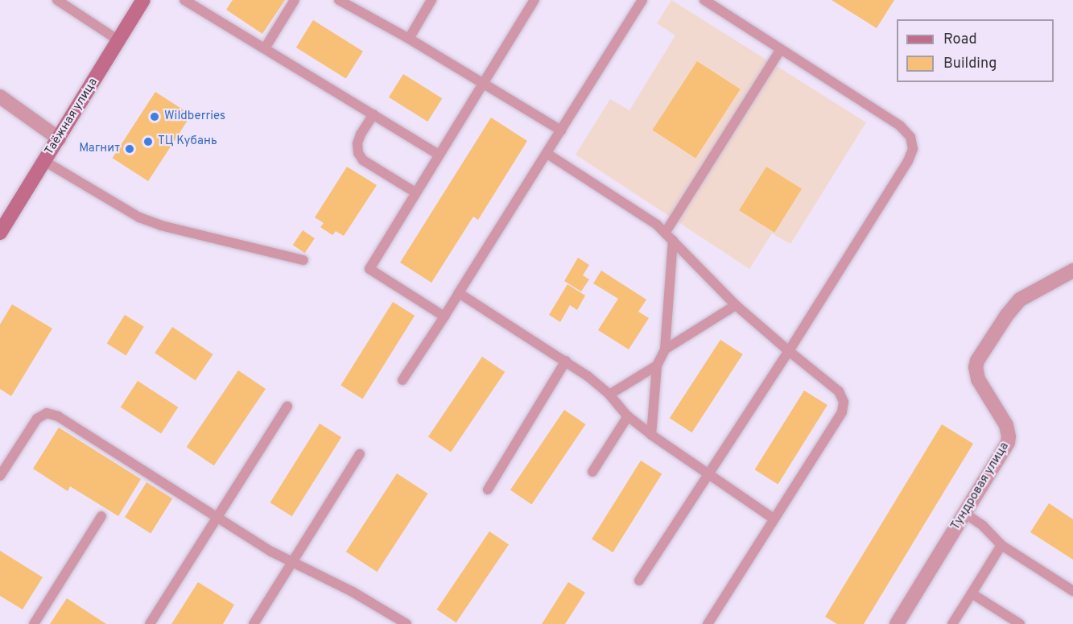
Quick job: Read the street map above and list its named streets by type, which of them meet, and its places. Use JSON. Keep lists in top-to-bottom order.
{
  "streets": {
    "street": ["Таёжная улица", "Тундровая улица"]
  },
  "places": ["Wildberries", "ТЦ Кубань", "Магнит"],
  "legend": ["Road", "Building"]
}
